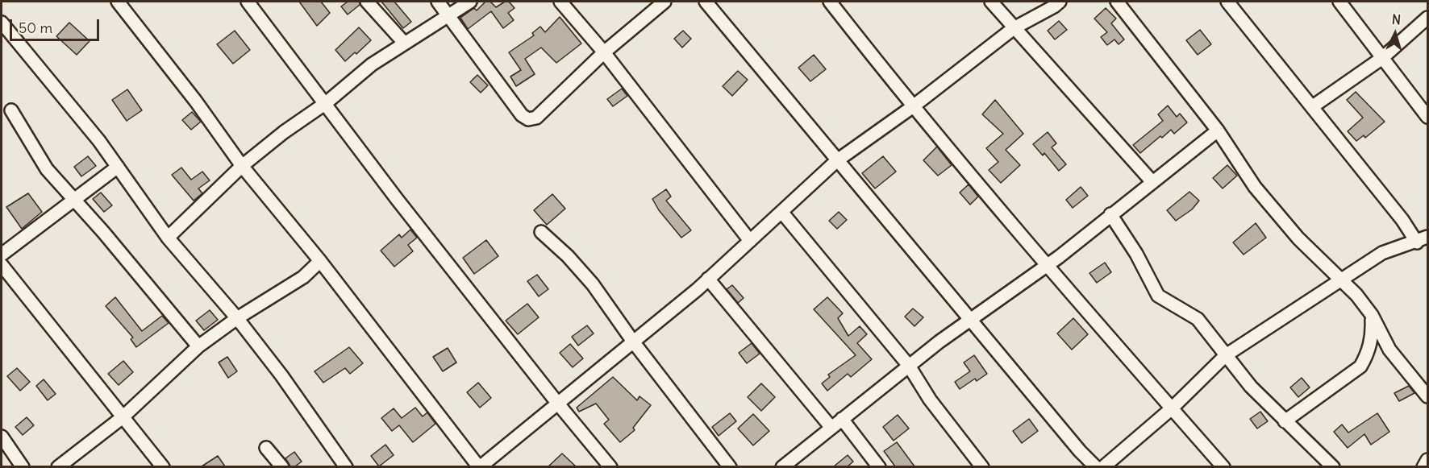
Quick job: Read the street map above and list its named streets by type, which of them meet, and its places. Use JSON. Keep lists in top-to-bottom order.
{
  "scale_bar": "50 m",
  "north": "top"
}
